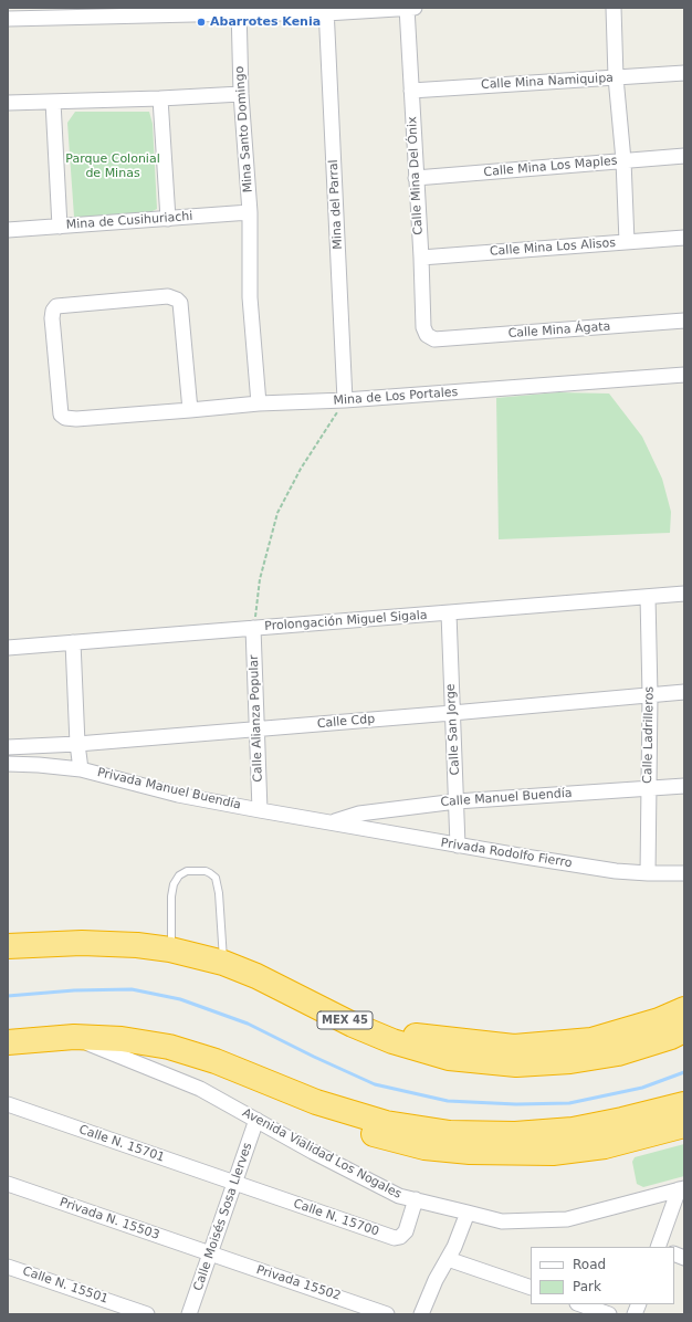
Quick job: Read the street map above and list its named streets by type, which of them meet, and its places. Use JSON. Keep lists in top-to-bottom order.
{
  "streets": {
    "highway": ["MEX 45", "Avenida Vialidad Los Nogales"],
    "street": [
      "Calle Mina Namiquipa",
      "Mina Santo Domingo",
      "Calle Mina Los Maples",
      "Calle Mina Del Ónix",
      "Mina del Parral",
      "Mina de Cusihuriachi",
      "Calle Mina Los Alisos",
      "Calle Mina Ágata",
      "Mina de Los Portales",
      "Prolongación Miguel Sigala",
      "Calle Alianza Popular",
      "Calle Cdp",
      "Calle San Jorge",
      "Calle Ladrilleros",
      "Privada Manuel Buendía",
      "Calle Manuel Buendía",
      "Privada Rodolfo Fierro",
      "Calle N. 15701",
      "Calle Moisés Sosa Llerves",
      "Calle N. 15700",
      "Privada N. 15503",
      "Privada 15502",
      "Calle N. 15501"
    ]
  },
  "crossings": [
    ["Calle Mina Namiquipa", "Calle Mina Del Ónix"],
    ["Mina Santo Domingo", "Mina de Cusihuriachi"],
    ["Mina Santo Domingo", "Mina de Los Portales"],
    ["Calle Mina Los Maples", "Calle Mina Del Ónix"],
    ["Calle Mina Del Ónix", "Calle Mina Los Alisos"],
    ["Calle Mina Del Ónix", "Calle Mina Ágata"],
    ["Mina del Parral", "Mina de Los Portales"],
    ["Prolongación Miguel Sigala", "Calle Alianza Popular"],
    ["Prolongación Miguel Sigala", "Calle San Jorge"],
    ["Prolongación Miguel Sigala", "Calle Ladrilleros"],
    ["Calle Alianza Popular", "Calle Cdp"],
    ["Calle Alianza Popular", "Privada Manuel Buendía"],
    ["Calle Cdp", "Calle San Jorge"],
    ["Calle Cdp", "Calle Ladrilleros"],
    ["Calle San Jorge", "Calle Manuel Buendía"],
    ["Calle San Jorge", "Privada Rodolfo Fierro"],
    ["Calle Ladrilleros", "Calle Manuel Buendía"],
    ["Calle Ladrilleros", "Privada Rodolfo Fierro"],
    ["Privada Manuel Buendía", "Calle Manuel Buendía"],
    ["Privada Manuel Buendía", "Privada Rodolfo Fierro"],
    ["Calle Manuel Buendía", "Privada Rodolfo Fierro"],
    ["Calle N. 15701", "Calle Moisés Sosa Llerves"],
    ["Calle N. 15701", "Calle N. 15700"],
    ["Avenida Vialidad Los Nogales", "Calle Moisés Sosa Llerves"],
    ["Avenida Vialidad Los Nogales", "Calle N. 15700"],
    ["Calle Moisés Sosa Llerves", "Calle N. 15700"],
    ["Calle Moisés Sosa Llerves", "Privada N. 15503"],
    ["Calle Moisés Sosa Llerves", "Privada 15502"],
    ["Privada N. 15503", "Privada 15502"]
  ],
  "parks": ["Parque Colonial de Minas"],
  "places": ["Abarrotes Kenia"],
  "legend": ["Road", "Park"]
}
